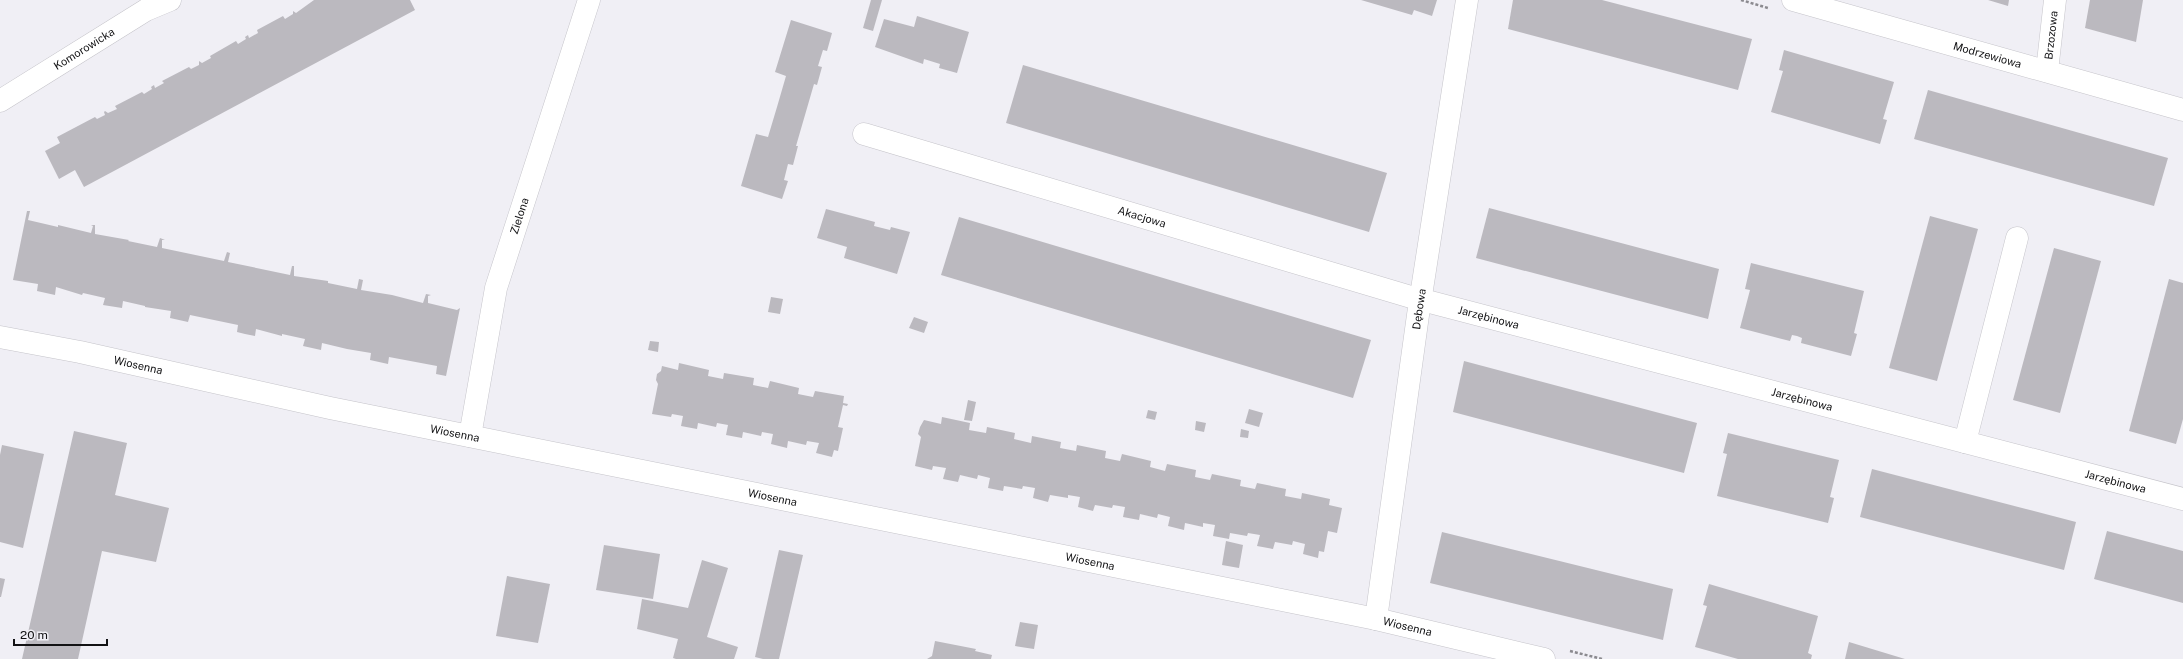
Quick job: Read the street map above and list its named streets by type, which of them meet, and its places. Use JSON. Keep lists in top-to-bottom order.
{
  "streets": {
    "street": [
      "Brzozowa",
      "Komorowicka",
      "Modrzewiowa",
      "Zielona",
      "Akacjowa",
      "Dębowa",
      "Jarzębinowa",
      "Wiosenna"
    ]
  },
  "crossings": [
    ["Brzozowa", "Modrzewiowa"],
    ["Zielona", "Wiosenna"],
    ["Akacjowa", "Dębowa"],
    ["Akacjowa", "Jarzębinowa"],
    ["Dębowa", "Jarzębinowa"],
    ["Dębowa", "Wiosenna"]
  ],
  "scale_bar": "20 m"
}
